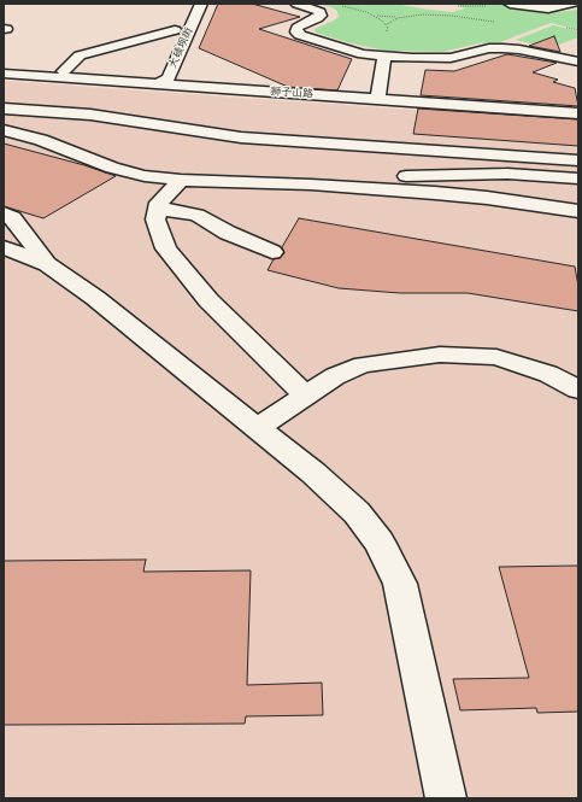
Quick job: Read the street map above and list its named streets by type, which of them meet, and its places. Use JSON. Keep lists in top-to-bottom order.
{
  "streets": {
    "street": ["大碛坝街", "狮子山路"]
  },
  "crossings": [
    ["大碛坝街", "狮子山路"]
  ]
}
